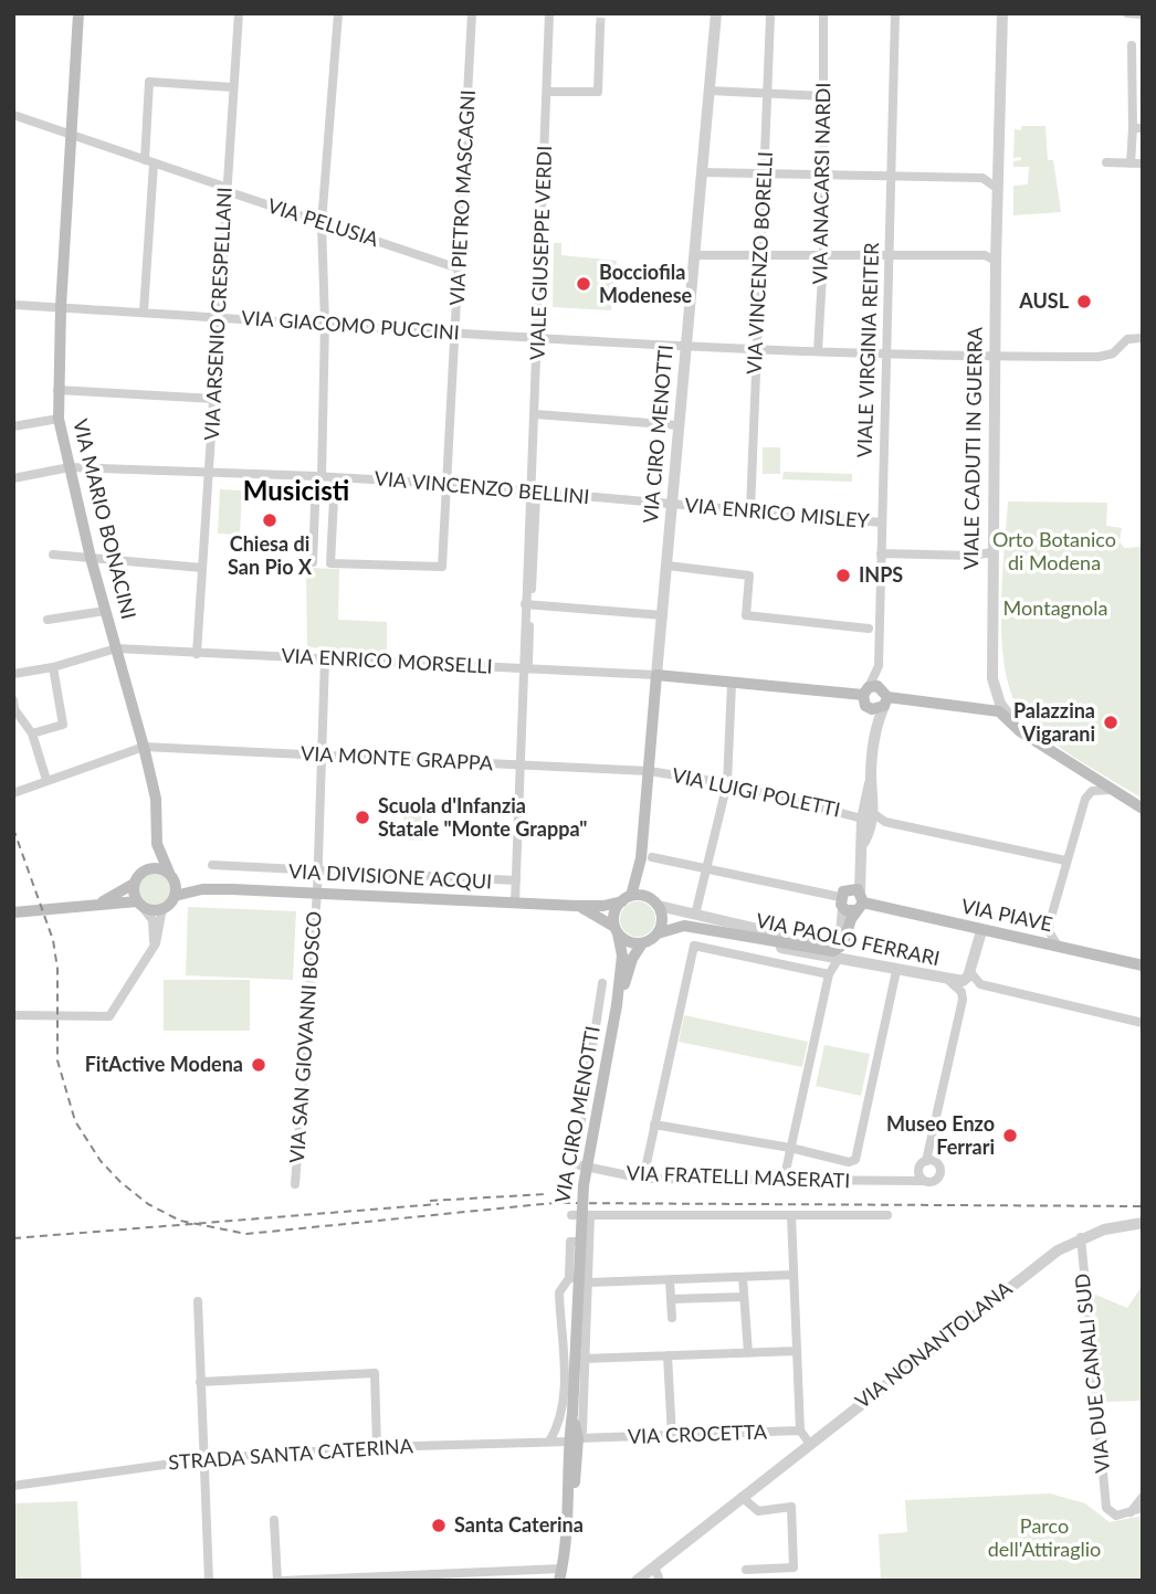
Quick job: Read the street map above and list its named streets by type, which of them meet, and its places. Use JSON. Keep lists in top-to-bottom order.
{
  "streets": {
    "main road": [
      "VIA CIRO MENOTTI",
      "VIALE CADUTI IN GUERRA",
      "VIA MARIO BONACINI",
      "VIA DIVISIONE ACQUI",
      "VIA PIAVE",
      "VIA PAOLO FERRARI"
    ],
    "street": [
      "VIA ANACARSI NARDI",
      "VIA PIETRO MASCAGNI",
      "VIA PELUSIA",
      "VIALE GIUSEPPE VERDI",
      "VIA VINCENZO BORELLI",
      "VIA ARSENIO CRESPELLANI",
      "VIA GIACOMO PUCCINI",
      "VIALE VIRGINIA REITER",
      "VIA VINCENZO BELLINI",
      "VIA ENRICO MISLEY",
      "VIA ENRICO MORSELLI",
      "VIA MONTE GRAPPA",
      "VIA LUIGI POLETTI",
      "VIA SAN GIOVANNI BOSCO",
      "VIA FRATELLI MASERATI",
      "VIA NONANTOLANA",
      "VIA DUE CANALI SUD",
      "VIA CROCETTA",
      "STRADA SANTA CATERINA"
    ]
  },
  "crossings": [
    ["VIA ANACARSI NARDI", "VIA GIACOMO PUCCINI"],
    ["VIA PIETRO MASCAGNI", "VIA PELUSIA"],
    ["VIA PIETRO MASCAGNI", "VIA GIACOMO PUCCINI"],
    ["VIA PIETRO MASCAGNI", "VIA VINCENZO BELLINI"],
    ["VIA PELUSIA", "VIA ARSENIO CRESPELLANI"],
    ["VIA PELUSIA", "VIA MARIO BONACINI"],
    ["VIALE GIUSEPPE VERDI", "VIA GIACOMO PUCCINI"],
    ["VIALE GIUSEPPE VERDI", "VIA VINCENZO BELLINI"],
    ["VIALE GIUSEPPE VERDI", "VIA ENRICO MORSELLI"],
    ["VIALE GIUSEPPE VERDI", "VIA MONTE GRAPPA"],
    ["VIALE GIUSEPPE VERDI", "VIA DIVISIONE ACQUI"],
    ["VIA VINCENZO BORELLI", "VIA GIACOMO PUCCINI"],
    ["VIA VINCENZO BORELLI", "VIA ENRICO MISLEY"],
    ["VIA ARSENIO CRESPELLANI", "VIA GIACOMO PUCCINI"],
    ["VIA ARSENIO CRESPELLANI", "VIA VINCENZO BELLINI"],
    ["VIA ARSENIO CRESPELLANI", "VIA ENRICO MORSELLI"],
    ["VIA GIACOMO PUCCINI", "VIALE VIRGINIA REITER"],
    ["VIA GIACOMO PUCCINI", "VIA CIRO MENOTTI"],
    ["VIA GIACOMO PUCCINI", "VIALE CADUTI IN GUERRA"],
    ["VIA GIACOMO PUCCINI", "VIA MARIO BONACINI"],
    ["VIALE VIRGINIA REITER", "VIA ENRICO MISLEY"],
    ["VIA CIRO MENOTTI", "VIA VINCENZO BELLINI"],
    ["VIA CIRO MENOTTI", "VIA ENRICO MISLEY"],
    ["VIA CIRO MENOTTI", "VIA ENRICO MORSELLI"],
    ["VIA CIRO MENOTTI", "VIA MONTE GRAPPA"],
    ["VIA CIRO MENOTTI", "VIA LUIGI POLETTI"],
    ["VIA CIRO MENOTTI", "VIA DIVISIONE ACQUI"],
    ["VIA CIRO MENOTTI", "VIA PIAVE"],
    ["VIA CIRO MENOTTI", "VIA PAOLO FERRARI"],
    ["VIA CIRO MENOTTI", "VIA CROCETTA"],
    ["VIA CIRO MENOTTI", "STRADA SANTA CATERINA"],
    ["VIA VINCENZO BELLINI", "VIA ENRICO MISLEY"],
    ["VIA VINCENZO BELLINI", "VIA MARIO BONACINI"],
    ["VIA MARIO BONACINI", "VIA ENRICO MORSELLI"],
    ["VIA MARIO BONACINI", "VIA MONTE GRAPPA"],
    ["VIA MARIO BONACINI", "VIA DIVISIONE ACQUI"],
    ["VIA ENRICO MORSELLI", "VIA SAN GIOVANNI BOSCO"],
    ["VIA MONTE GRAPPA", "VIA LUIGI POLETTI"],
    ["VIA MONTE GRAPPA", "VIA SAN GIOVANNI BOSCO"],
    ["VIA DIVISIONE ACQUI", "VIA PAOLO FERRARI"],
    ["VIA DIVISIONE ACQUI", "VIA SAN GIOVANNI BOSCO"],
    ["VIA PIAVE", "VIA PAOLO FERRARI"],
    ["VIA NONANTOLANA", "VIA DUE CANALI SUD"],
    ["VIA CROCETTA", "STRADA SANTA CATERINA"]
  ],
  "districts": ["Musicisti"],
  "parks": ["Orto Botanico di Modena", "Montagnola", "Parco dell'Attiraglio"],
  "places": [
    "Bocciofila Modenese",
    "AUSL",
    "Chiesa di San Pio X",
    "INPS",
    "Palazzina Vigarani",
    "Scuola d'Infanzia Statale \"Monte Grappa\"",
    "FitActive Modena",
    "Museo Enzo Ferrari",
    "Santa Caterina"
  ]
}
